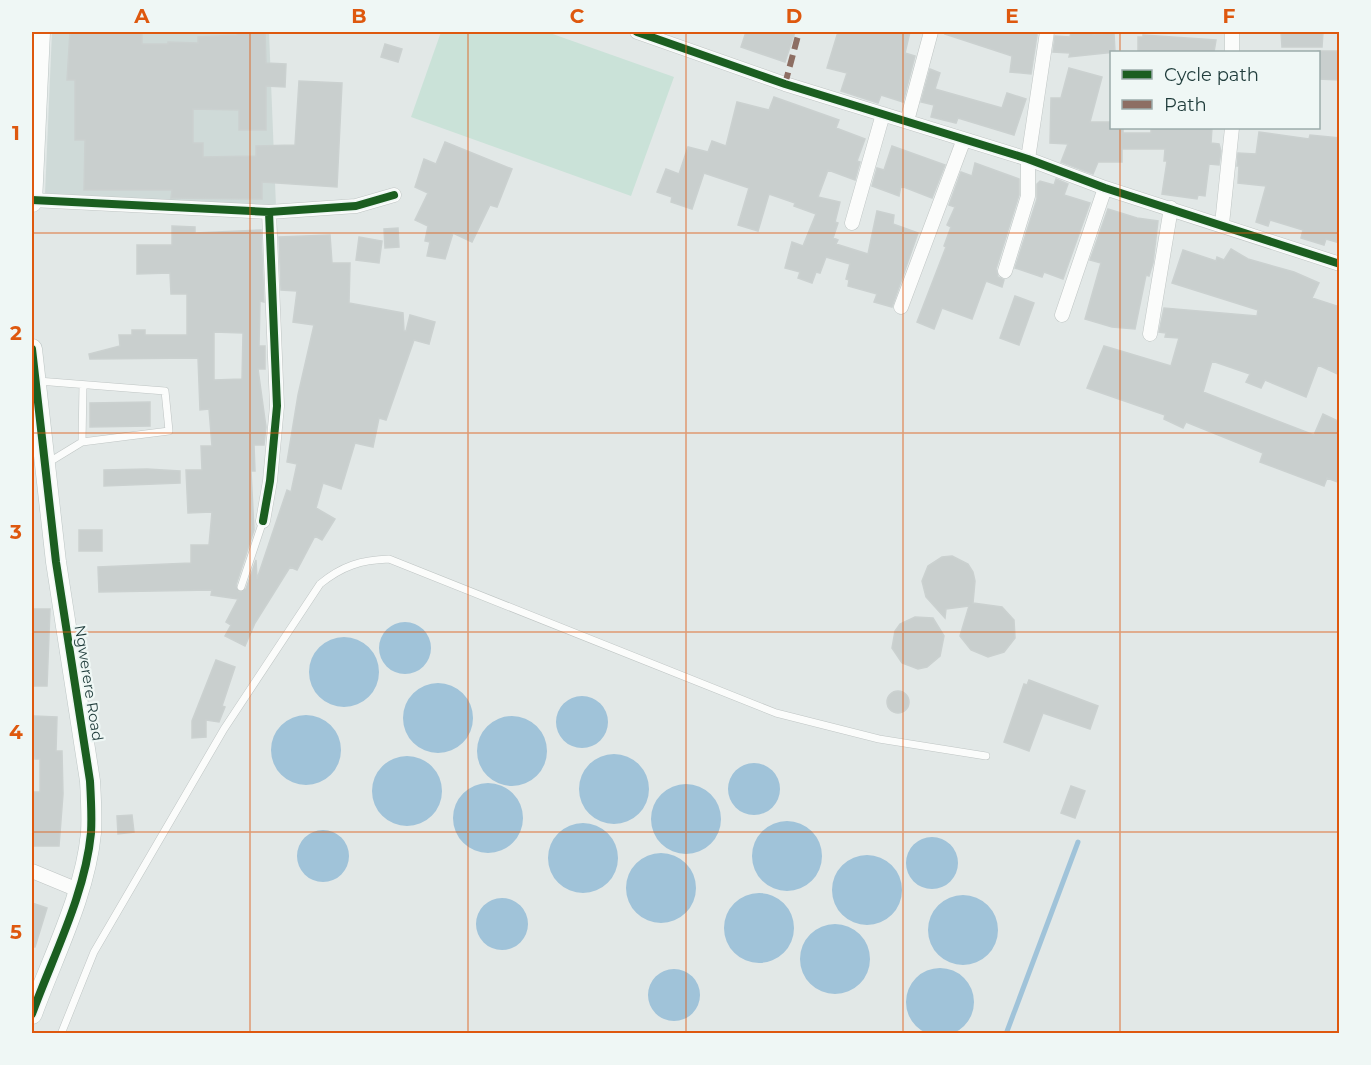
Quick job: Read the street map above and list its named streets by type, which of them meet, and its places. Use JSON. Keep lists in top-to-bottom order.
{
  "streets": {
    "street": ["Ngwerere Road"]
  },
  "legend": ["Cycle path", "Path"],
  "grid": {
    "columns": [
      "A",
      "B",
      "C",
      "D",
      "E",
      "F"
    ],
    "rows": [
      "1",
      "2",
      "3",
      "4",
      "5"
    ]
  }
}
